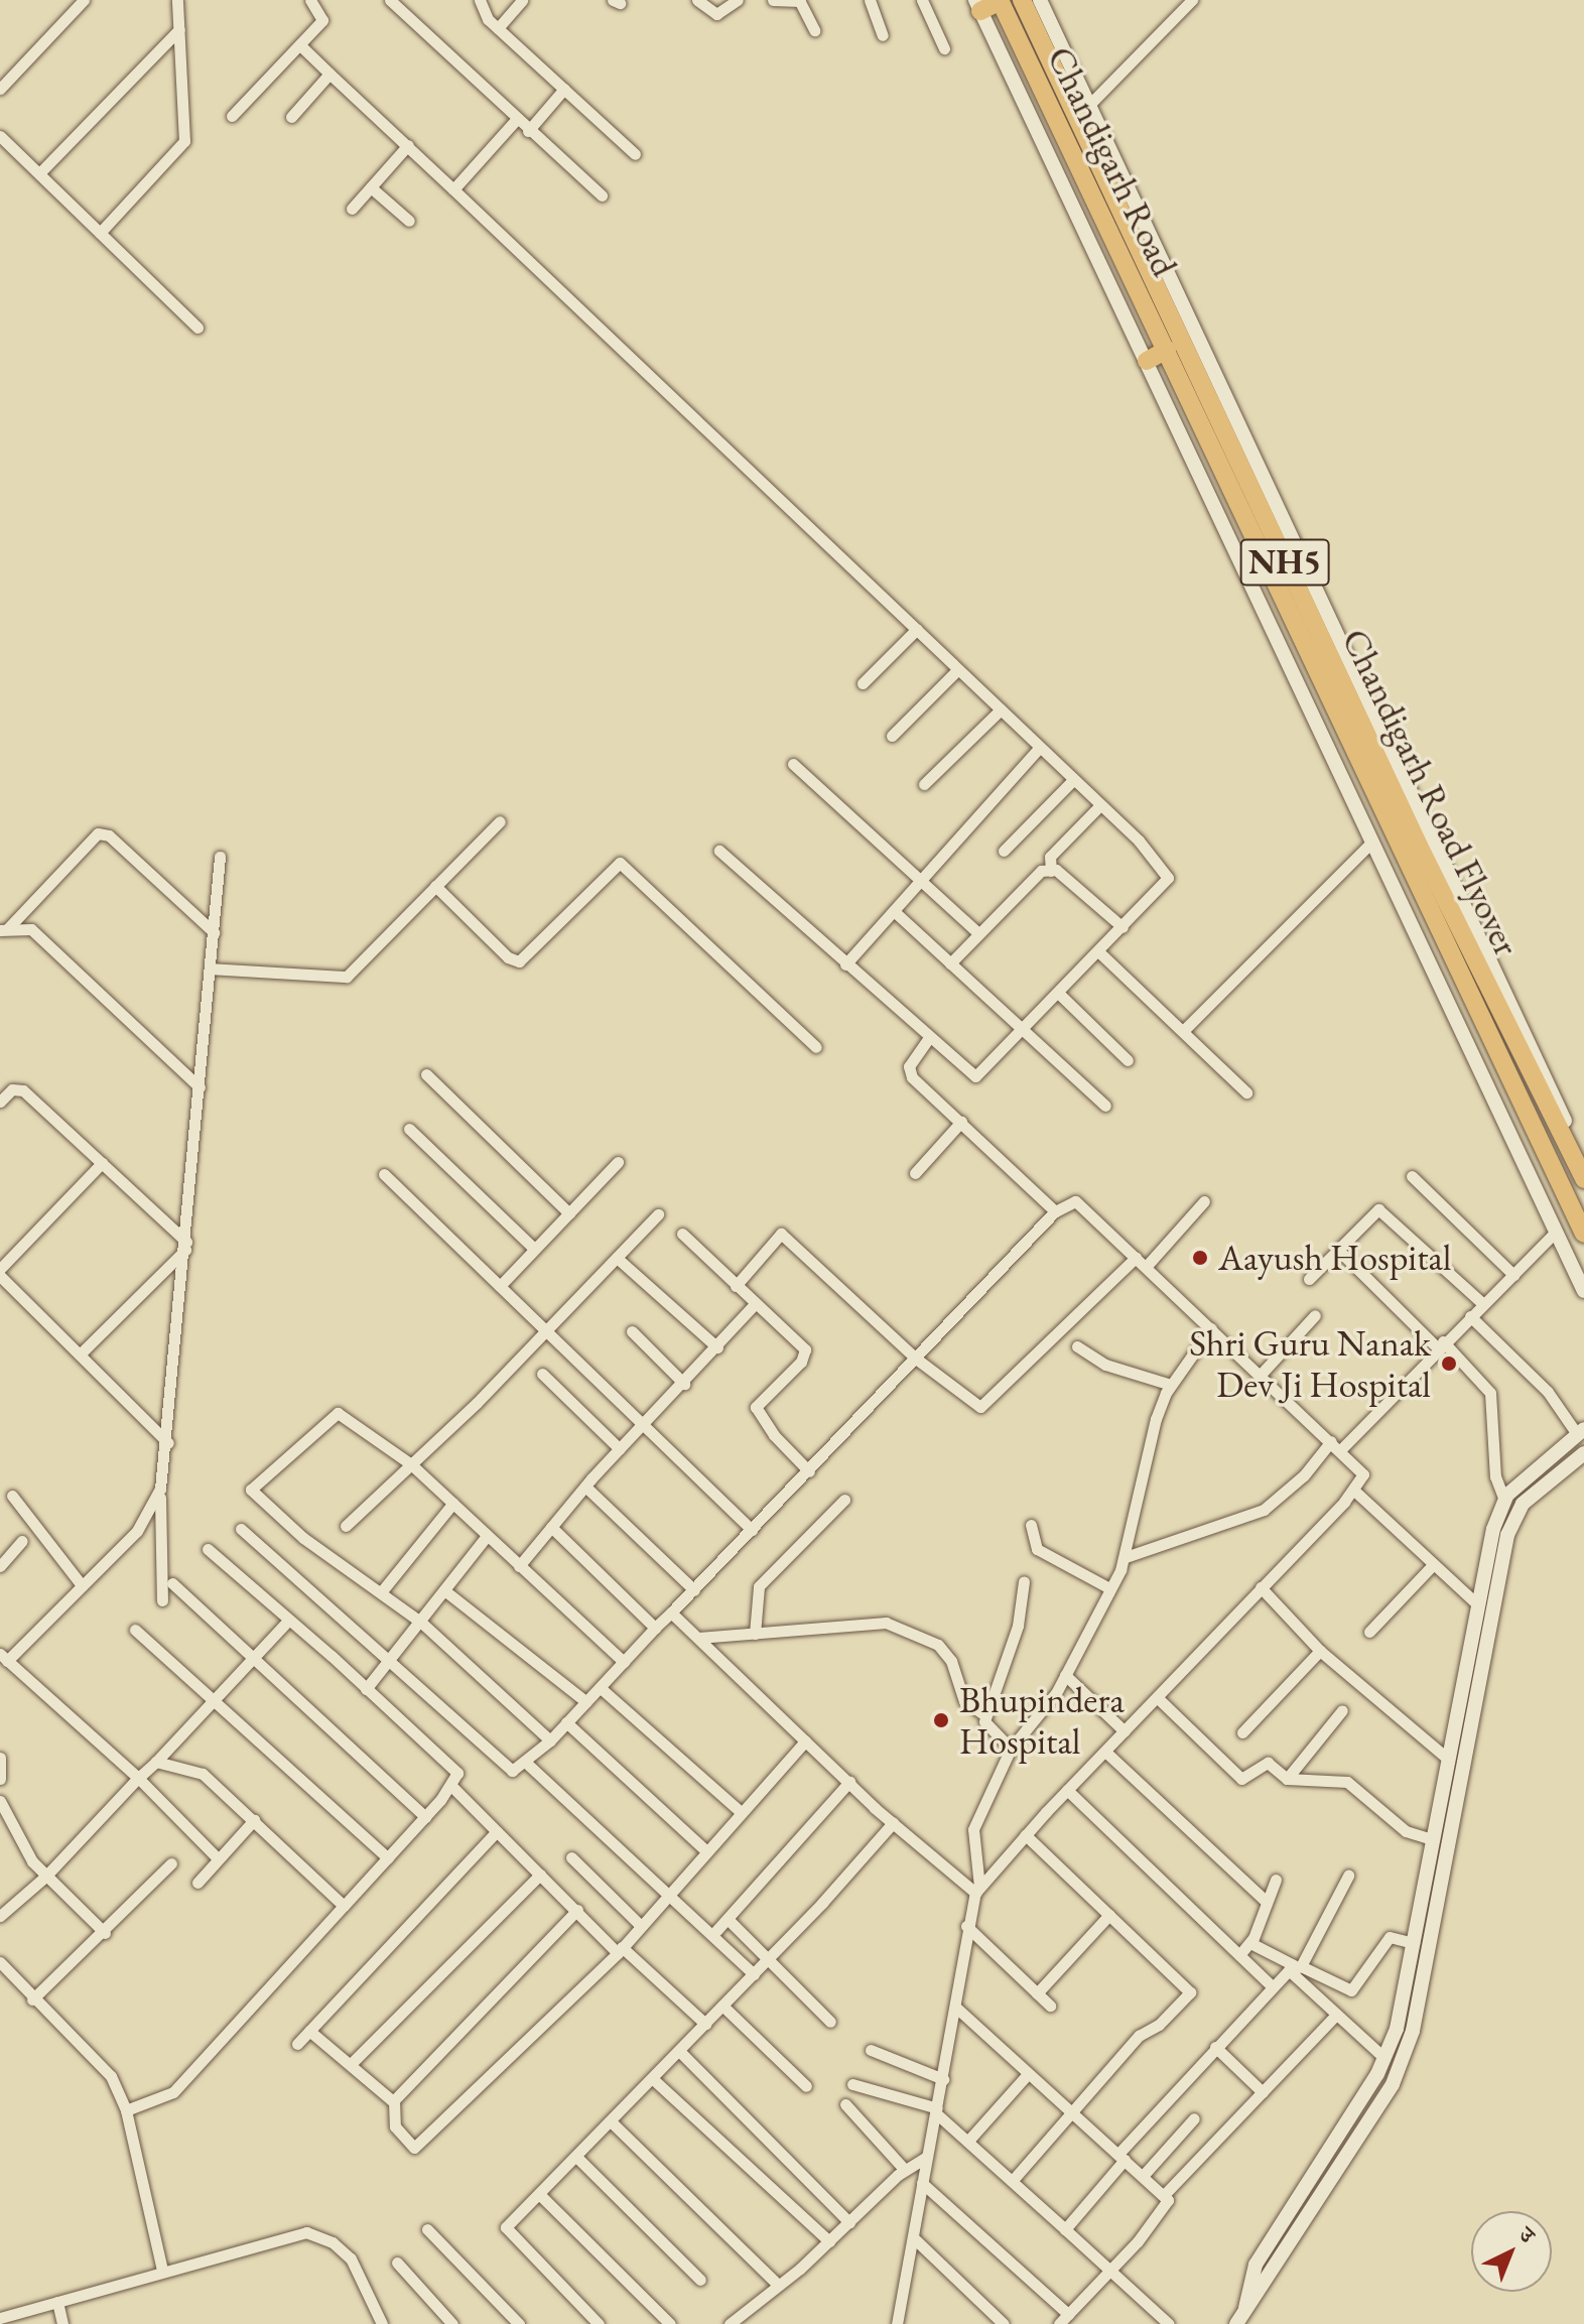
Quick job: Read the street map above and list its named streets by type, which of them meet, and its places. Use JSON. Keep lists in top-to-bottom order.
{
  "streets": {
    "highway": ["Chandigarh Road", "NH5", "Chandigarh Road Flyover"]
  },
  "crossings": [
    ["Chandigarh Road", "Chandigarh Road Flyover"],
    ["NH5", "Chandigarh Road Flyover"]
  ],
  "places": ["Aayush Hospital", "Shri Guru Nanak Dev Ji Hospital", "Bhupindera Hospital"],
  "north": "top right"
}
